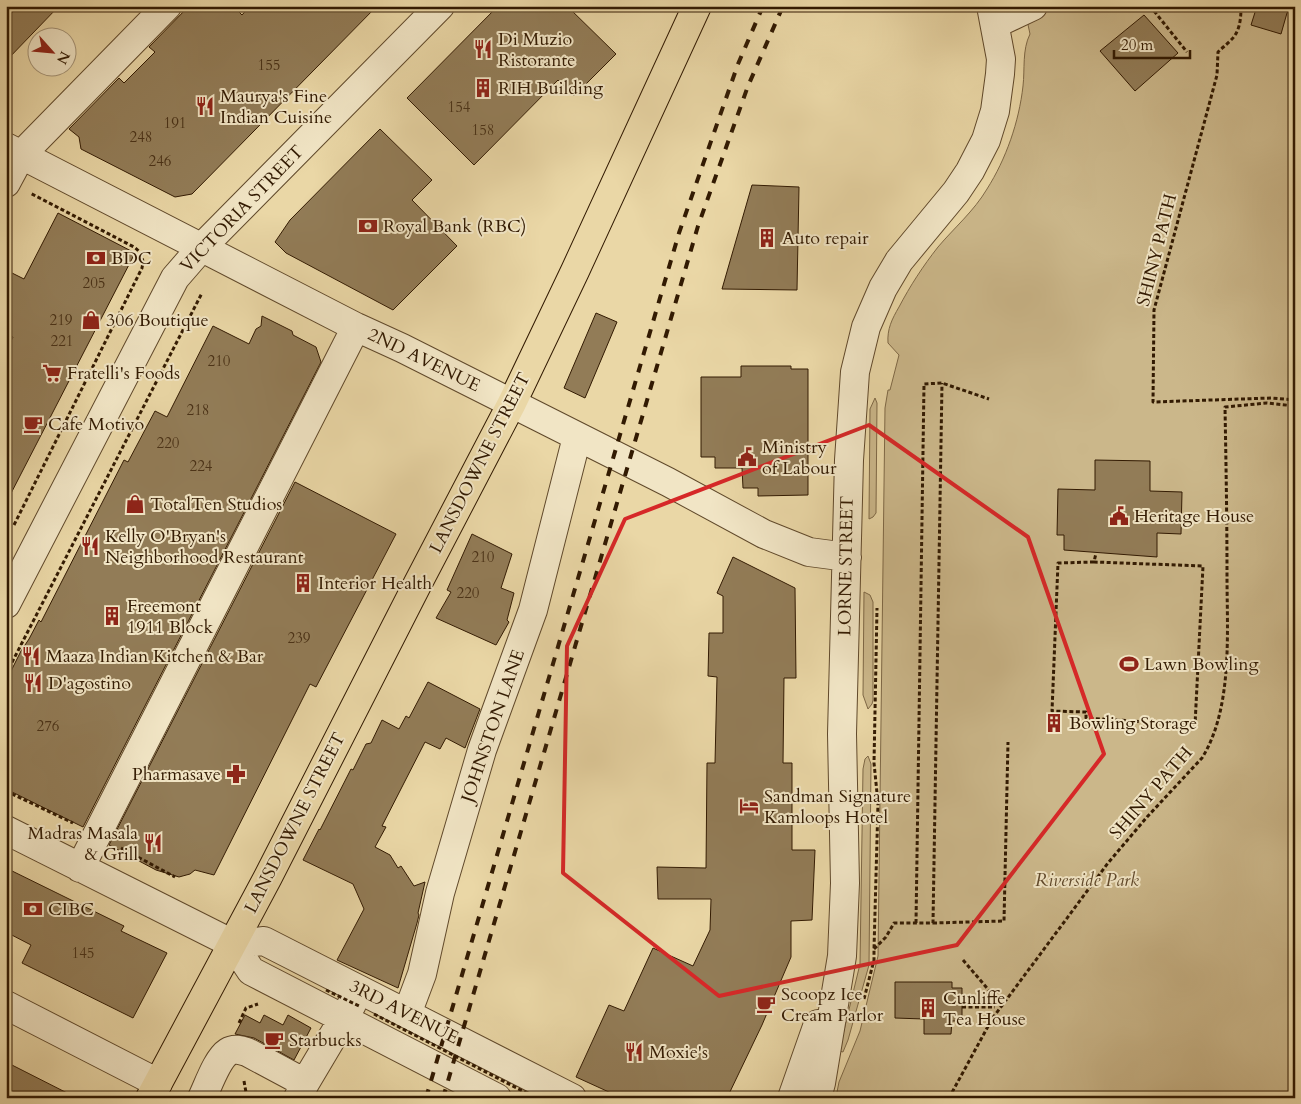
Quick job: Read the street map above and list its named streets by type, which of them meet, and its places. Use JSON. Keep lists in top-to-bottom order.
{
  "streets": {
    "main road": ["LANSDOWNE STREET"],
    "street": [
      "VICTORIA STREET",
      "2ND AVENUE",
      "LORNE STREET",
      "JOHNSTON LANE",
      "3RD AVENUE"
    ],
    "path": ["SHINY PATH"]
  },
  "crossings": [
    ["VICTORIA STREET", "2ND AVENUE"],
    ["2ND AVENUE", "LANSDOWNE STREET"],
    ["2ND AVENUE", "LORNE STREET"],
    ["2ND AVENUE", "JOHNSTON LANE"],
    ["LANSDOWNE STREET", "3RD AVENUE"],
    ["JOHNSTON LANE", "3RD AVENUE"]
  ],
  "parks": ["Riverside Park"],
  "places": {
    "restaurant": [
      "Di Muzio Ristorante",
      "Maurya's Fine Indian Cuisine",
      "Kelly O'Bryan's Neighborhood Restaurant",
      "Maaza Indian Kitchen & Bar",
      "D'agostino",
      "Madras Masala & Grill",
      "Moxie's"
    ],
    "building": [
      "RIH Building",
      "Auto repair",
      "Interior Health",
      "Freemont 1911 Block",
      "Bowling Storage",
      "Cunliffe Tea House"
    ],
    "bank": ["Royal Bank (RBC)", "BDC", "CIBC"],
    "shop": ["306 Boutique", "TotalTen Studios"],
    "supermarket": ["Fratelli's Foods"],
    "cafe": ["Cafe Motivo", "Scoopz Ice Cream Parlor", "Starbucks"],
    "public building": ["Ministry of Labour", "Heritage House"],
    "sports": ["Lawn Bowling"],
    "pharmacy": ["Pharmasave"],
    "hotel": ["Sandman Signature Kamloops Hotel"]
  },
  "house_numbers": [
    "155",
    "154",
    "191",
    "158",
    "248",
    "246",
    "205",
    "219",
    "221",
    "210",
    "218",
    "220",
    "224",
    "210",
    "220",
    "239",
    "276",
    "145"
  ],
  "scale_bar": "20 m",
  "north": "bottom right"
}
